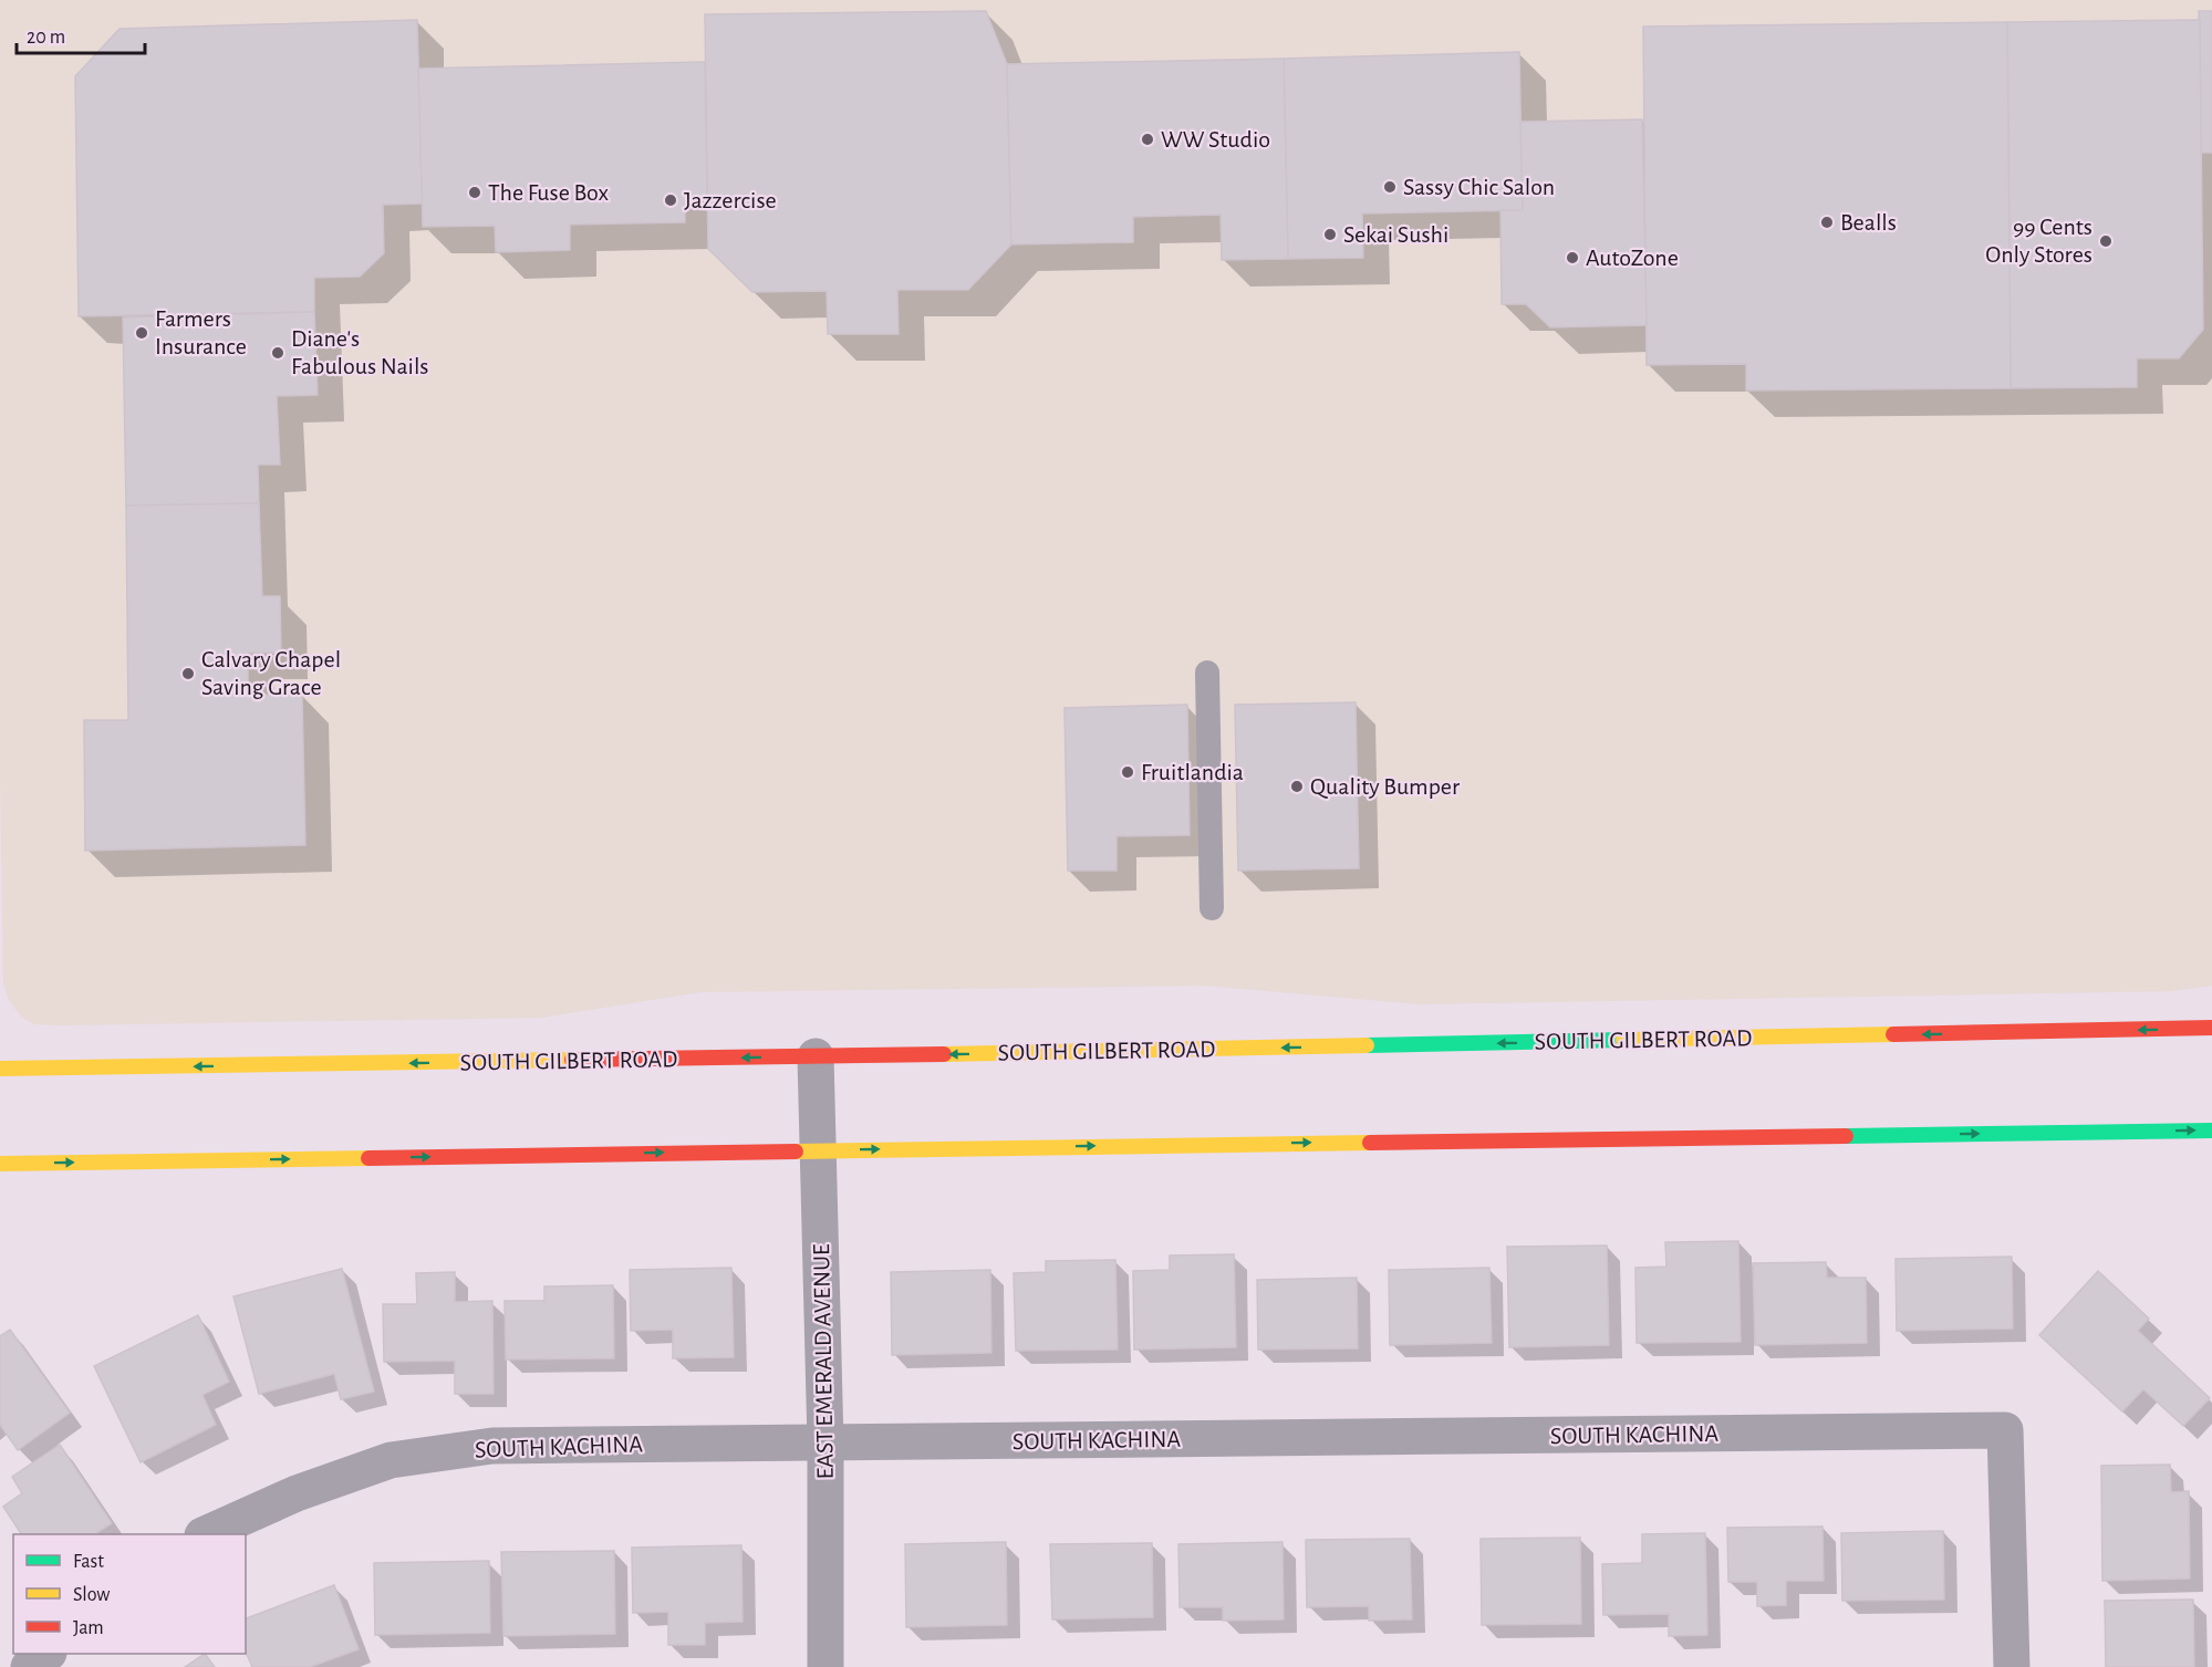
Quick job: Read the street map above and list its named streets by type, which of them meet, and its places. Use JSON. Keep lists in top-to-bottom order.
{
  "streets": {
    "main road": ["SOUTH GILBERT ROAD"],
    "street": ["EAST EMERALD AVENUE", "SOUTH KACHINA"]
  },
  "crossings": [
    ["SOUTH GILBERT ROAD", "EAST EMERALD AVENUE"],
    ["EAST EMERALD AVENUE", "SOUTH KACHINA"]
  ],
  "places": [
    "WW Studio",
    "Sassy Chic Salon",
    "The Fuse Box",
    "Jazzercise",
    "Bealls",
    "Sekai Sushi",
    "99 Cents Only Stores",
    "AutoZone",
    "Farmers Insurance",
    "Diane's Fabulous Nails",
    "Calvary Chapel Saving Grace",
    "Fruitlandia",
    "Quality Bumper"
  ],
  "legend": ["Fast", "Slow", "Jam"],
  "scale_bar": "20 m"
}
